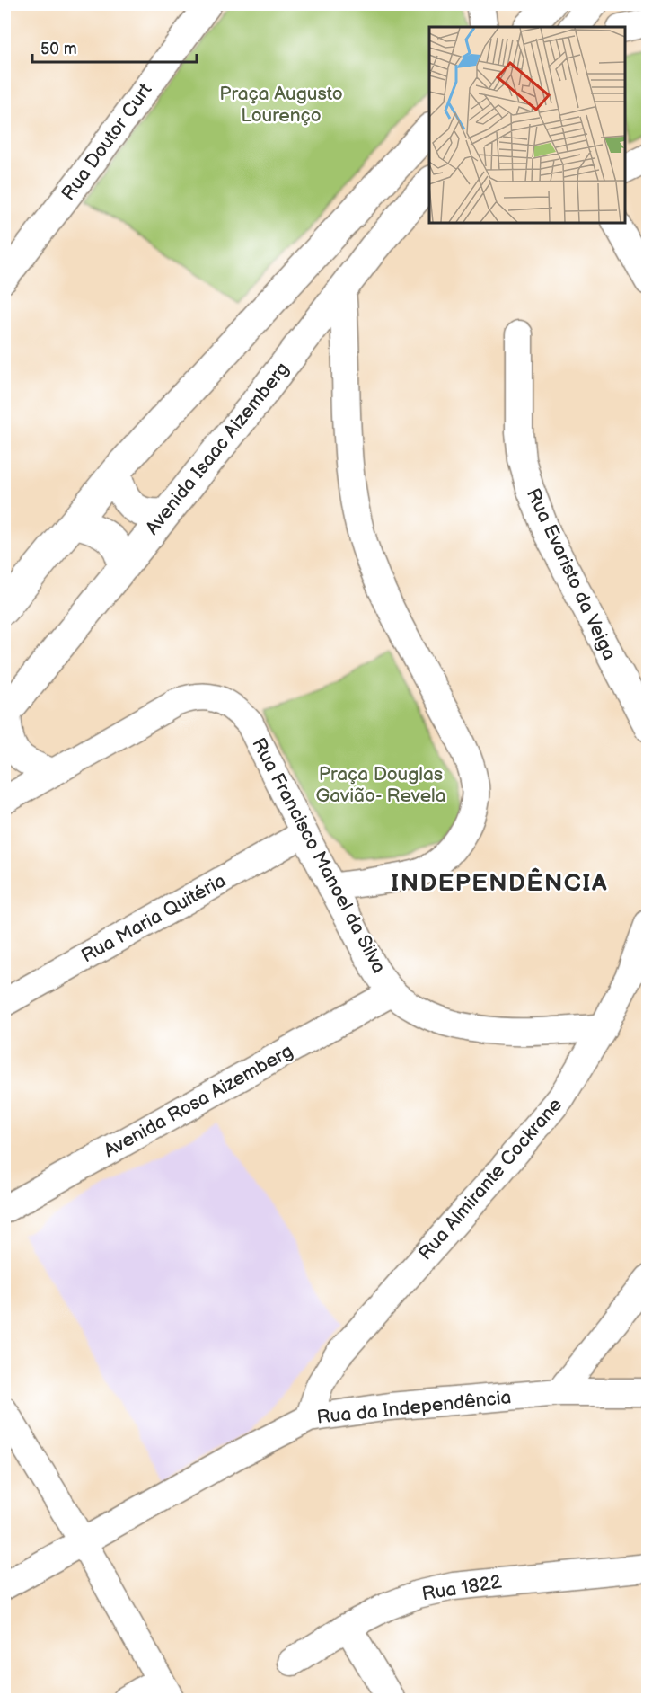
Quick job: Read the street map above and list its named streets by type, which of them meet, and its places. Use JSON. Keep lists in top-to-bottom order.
{
  "streets": {
    "street": [
      "Rua Doutor Curt",
      "Avenida Isaac Aizemberg",
      "Rua Evaristo da Veiga",
      "Rua Francisco Manoel da Silva",
      "Rua Maria Quitéria",
      "Avenida Rosa Aizemberg",
      "Rua Almirante Cockrane",
      "Rua da Independência",
      "Rua 1822"
    ]
  },
  "crossings": [
    ["Rua Francisco Manoel da Silva", "Rua Maria Quitéria"],
    ["Rua Francisco Manoel da Silva", "Avenida Rosa Aizemberg"],
    ["Rua Francisco Manoel da Silva", "Rua Almirante Cockrane"],
    ["Rua Almirante Cockrane", "Rua da Independência"]
  ],
  "districts": ["INDEPENDÊNCIA"],
  "parks": ["Praça Augusto Lourenço", "Praça Douglas Gavião- Revela"],
  "scale_bar": "50 m"
}
